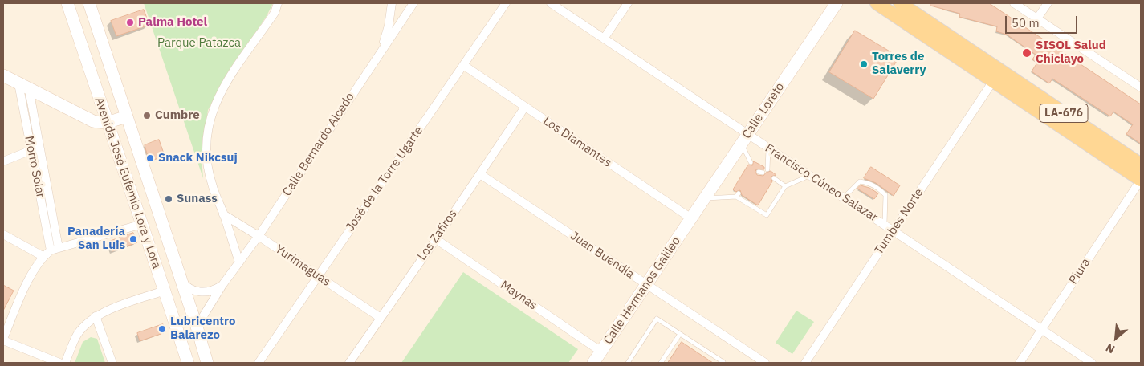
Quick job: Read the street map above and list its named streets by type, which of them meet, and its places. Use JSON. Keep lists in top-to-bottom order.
{
  "streets": {
    "main road": [
      "Calle Loreto",
      "LA-676",
      "Avenida José Eufemio Lora y Lora",
      "Calle Hermanos Galileo"
    ],
    "street": [
      "Los Diamantes",
      "Calle Bernardo Alcedo",
      "Morro Solar",
      "José de la Torre Ugarte",
      "Francisco Cúneo Salazar",
      "Tumbes Norte",
      "Los Zafiros",
      "Juan Buendía",
      "Yurimaguas",
      "Piura",
      "Maynas"
    ]
  },
  "crossings": [
    ["Calle Loreto", "Los Diamantes"],
    ["Calle Loreto", "Francisco Cúneo Salazar"],
    ["Calle Loreto", "Calle Hermanos Galileo"],
    ["LA-676", "Tumbes Norte"],
    ["LA-676", "Piura"],
    ["Los Diamantes", "José de la Torre Ugarte"],
    ["Los Diamantes", "Los Zafiros"],
    ["Los Diamantes", "Calle Hermanos Galileo"],
    ["Calle Bernardo Alcedo", "Avenida José Eufemio Lora y Lora"],
    ["Calle Bernardo Alcedo", "Yurimaguas"],
    ["José de la Torre Ugarte", "Yurimaguas"],
    ["Francisco Cúneo Salazar", "Tumbes Norte"],
    ["Francisco Cúneo Salazar", "Piura"],
    ["Los Zafiros", "Juan Buendía"],
    ["Los Zafiros", "Yurimaguas"],
    ["Los Zafiros", "Maynas"],
    ["Juan Buendía", "Calle Hermanos Galileo"],
    ["Calle Hermanos Galileo", "Maynas"]
  ],
  "parks": ["Parque Patazca"],
  "places": [
    "Palma Hotel",
    "SISOL Salud Chiclayo",
    "Torres de Salaverry",
    "Cumbre",
    "Snack Nikcsuj",
    "Sunass",
    "Panadería San Luis",
    "Lubricentro Balarezo"
  ],
  "scale_bar": "50 m",
  "north": "bottom left"
}
